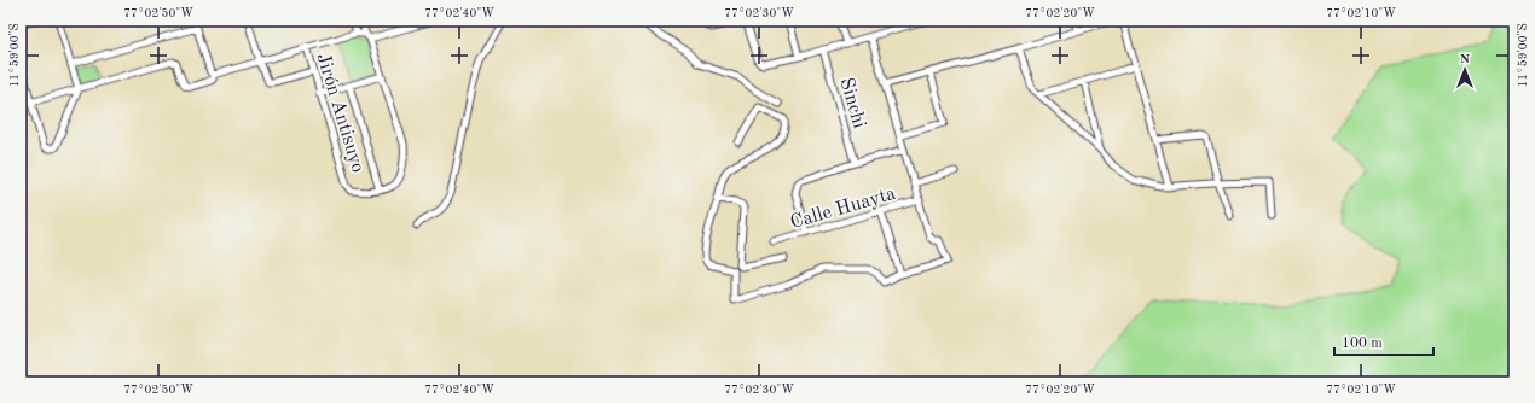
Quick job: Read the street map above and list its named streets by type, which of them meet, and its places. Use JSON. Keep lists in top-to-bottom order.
{
  "streets": {
    "street": ["Sinchi", "Jirón Antisuyo", "Calle Huayta"]
  },
  "scale_bar": "100 m",
  "north": "top",
  "coordinates": [
    "77°02'50\"W",
    "77°02'40\"W",
    "77°02'30\"W",
    "77°02'20\"W",
    "77°02'10\"W",
    "11°59'00\"S"
  ]
}
